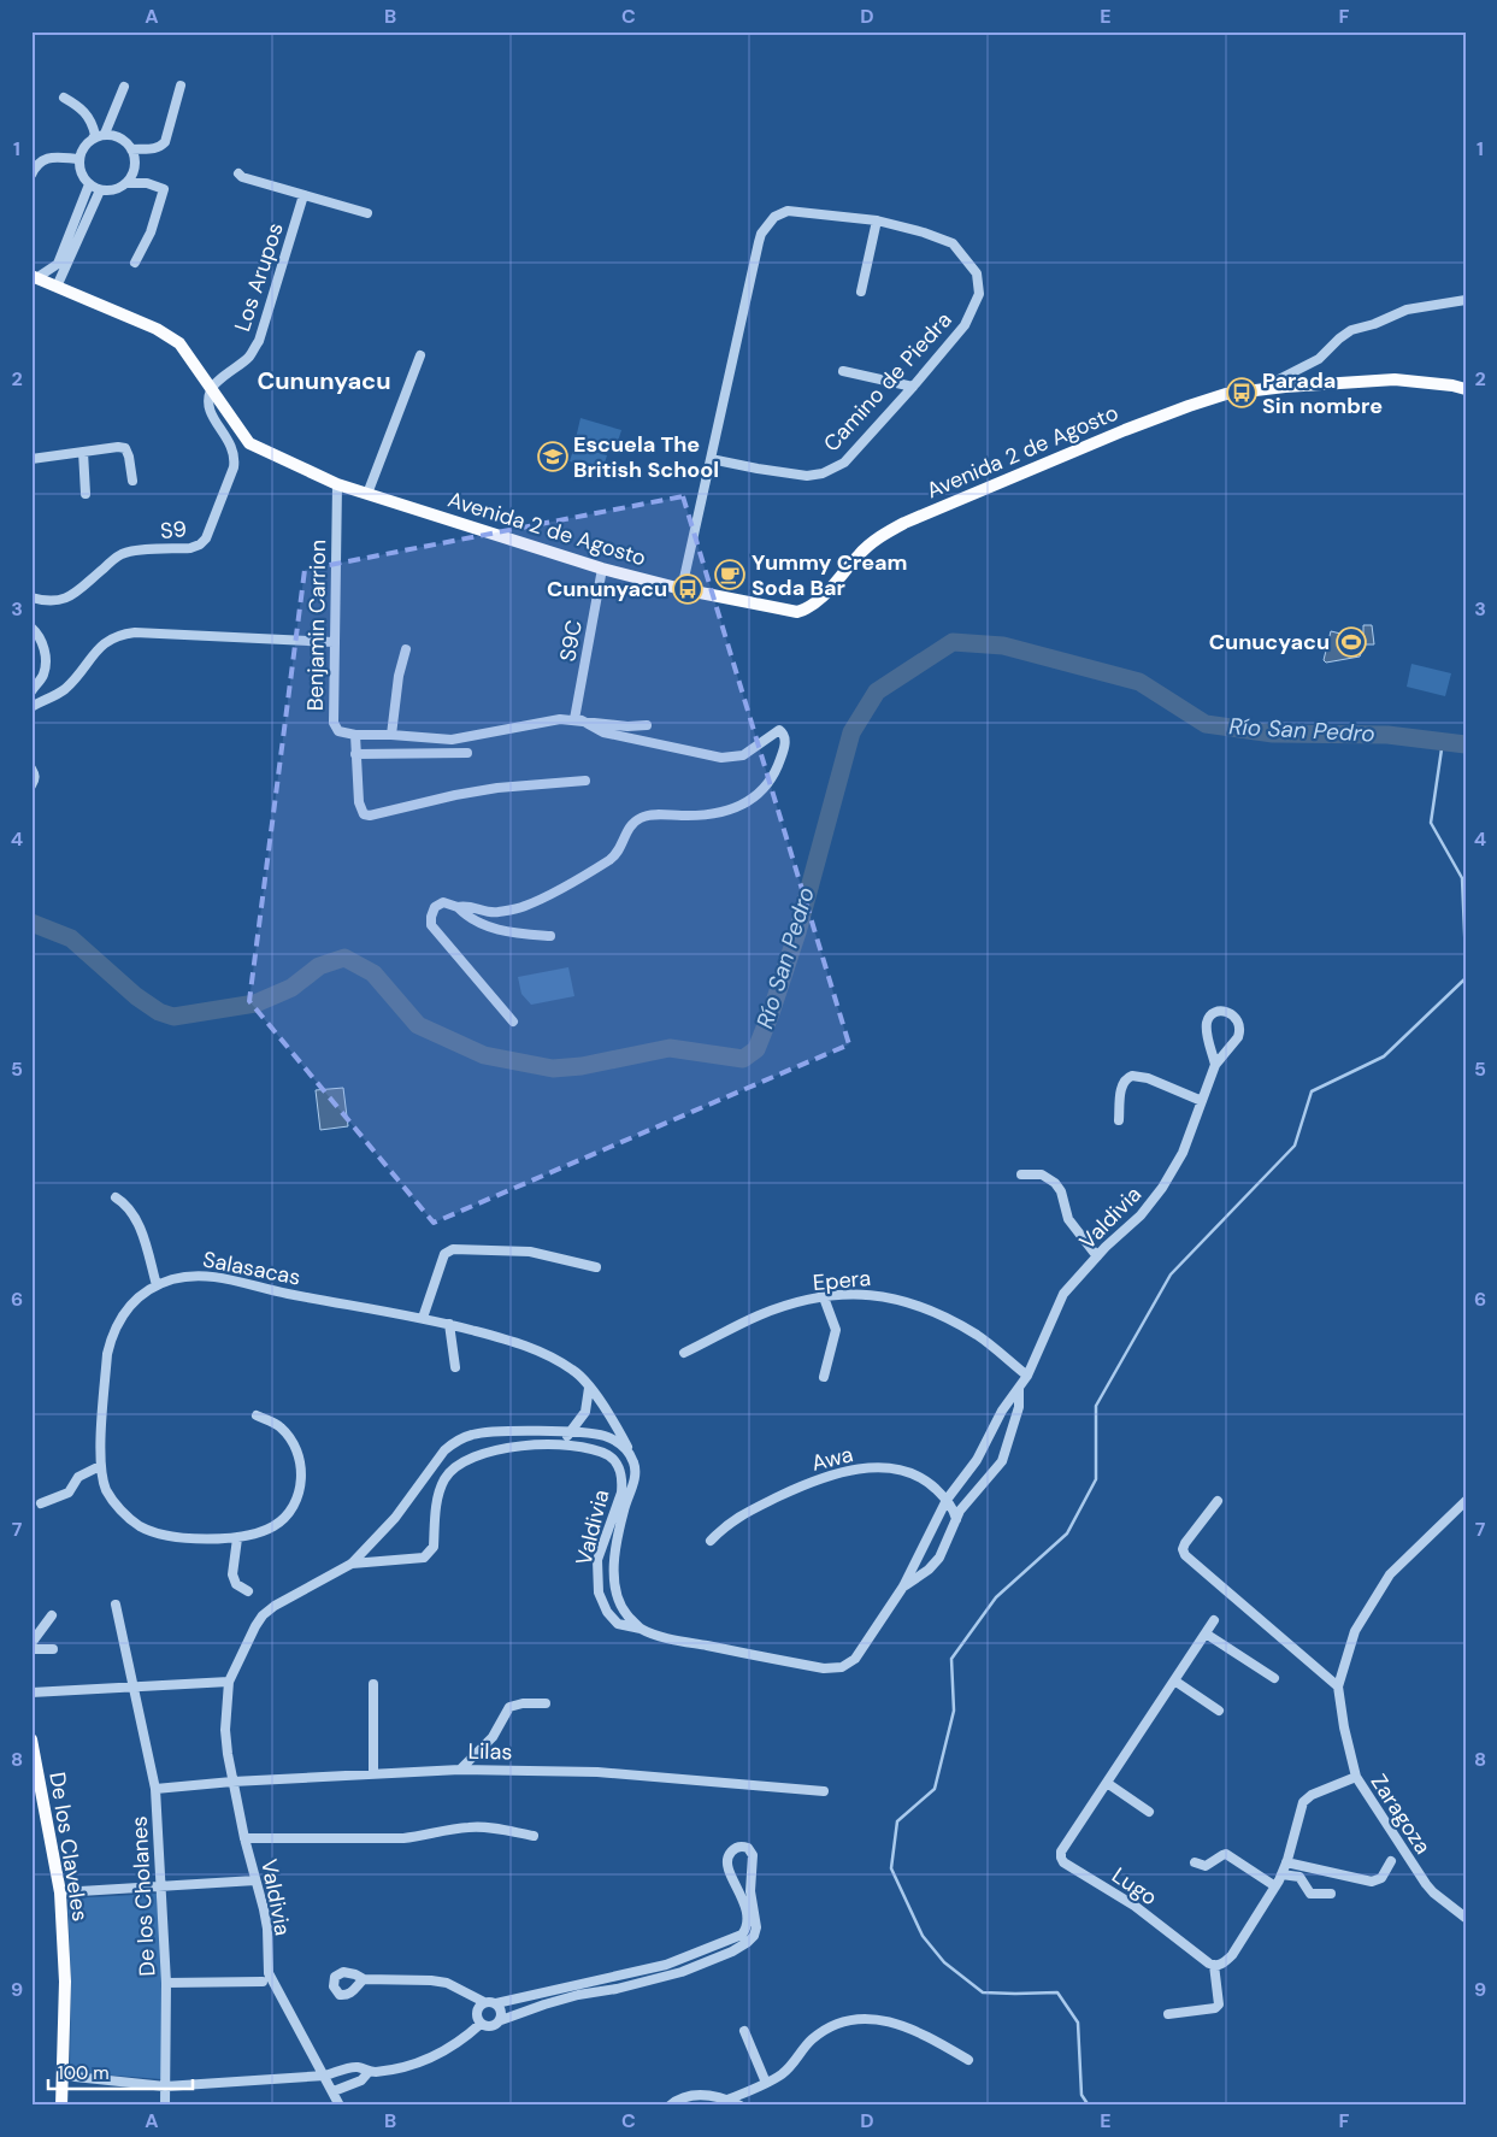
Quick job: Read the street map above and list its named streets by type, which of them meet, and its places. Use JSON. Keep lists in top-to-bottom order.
{
  "streets": {
    "main road": ["Avenida 2 de Agosto", "De los Claveles"],
    "street": [
      "Los Arupos",
      "Camino de Piedra",
      "S9",
      "Benjamin Carrion",
      "S9C",
      "Valdivia",
      "Salasacas",
      "Epera",
      "Awa",
      "Lilas",
      "Zaragoza",
      "Lugo",
      "De los Cholanes"
    ]
  },
  "crossings": [
    ["Los Arupos", "Avenida 2 de Agosto"],
    ["Los Arupos", "S9"],
    ["Camino de Piedra", "Avenida 2 de Agosto"],
    ["Avenida 2 de Agosto", "S9"],
    ["Avenida 2 de Agosto", "Benjamin Carrion"],
    ["Avenida 2 de Agosto", "S9C"],
    ["Valdivia", "Salasacas"],
    ["Valdivia", "Epera"],
    ["Valdivia", "Awa"],
    ["Valdivia", "Lilas"],
    ["Lilas", "De los Cholanes"]
  ],
  "districts": ["Cununyacu"],
  "water": ["Río San Pedro"],
  "places": {
    "bus stop": ["Parada Sin nombre", "Cununyacu"],
    "school or university": ["Escuela The British School"],
    "cafe": ["Yummy Cream Soda Bar"],
    "sports": ["Cunucyacu"]
  },
  "scale_bar": "100 m",
  "grid": {
    "columns": [
      "A",
      "B",
      "C",
      "D",
      "E",
      "F"
    ],
    "rows": [
      "1",
      "2",
      "3",
      "4",
      "5",
      "6",
      "7",
      "8",
      "9"
    ]
  }
}
